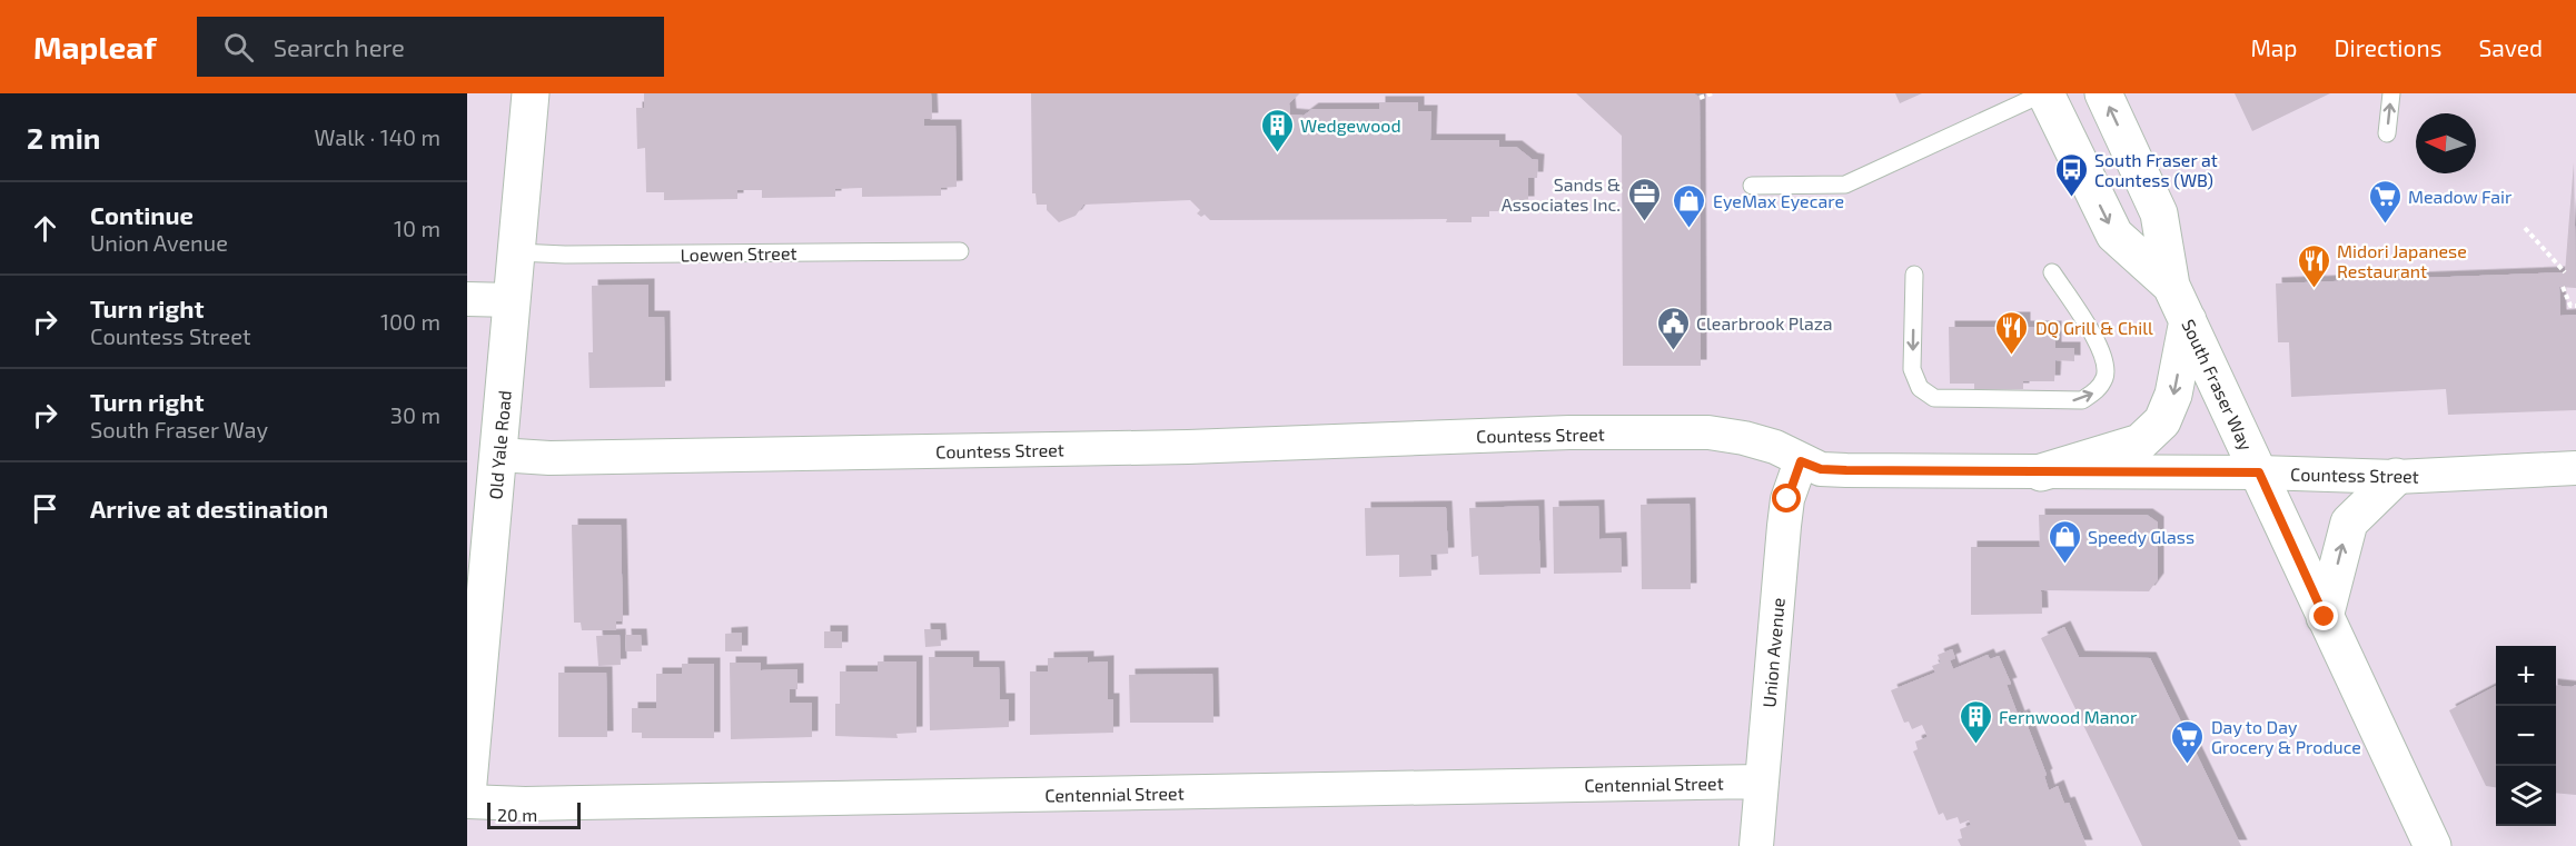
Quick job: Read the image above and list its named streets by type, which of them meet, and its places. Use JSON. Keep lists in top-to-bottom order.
{
  "streets": {
    "main road": ["South Fraser Way", "Old Yale Road"],
    "street": ["Countess Street", "Union Avenue", "Centennial Street"],
    "lane": ["Loewen Street"]
  },
  "crossings": [
    ["Loewen Street", "Old Yale Road"],
    ["South Fraser Way", "Countess Street"],
    ["Countess Street", "Old Yale Road"],
    ["Countess Street", "Union Avenue"],
    ["Union Avenue", "Centennial Street"]
  ],
  "places": {
    "building": ["Wedgewood", "Fernwood Manor"],
    "bus stop": ["South Fraser at Countess (WB)"],
    "office": ["Sands & Associates Inc."],
    "supermarket": ["Meadow Fair", "Day to Day Grocery & Produce"],
    "shop": ["EyeMax Eyecare", "Speedy Glass"],
    "restaurant": ["Midori Japanese Restaurant", "DQ Grill & Chill"],
    "public building": ["Clearbrook Plaza"]
  },
  "scale_bar": "20 m",
  "north": "left",
  "page": {
    "header": "Mapleaf",
    "search": "Search here",
    "nav": ["Map", "Directions", "Saved"],
    "heading": ["2 min", "Walk · 140 m"],
    "list": [
      ["Continue", "Union Avenue", "10 m"],
      ["Turn right", "Countess Street", "100 m"],
      ["Turn right", "South Fraser Way", "30 m"],
      "Arrive at destination"
    ],
    "map_buttons": ["+", "−"],
    "scale": "20 m"
  }
}
